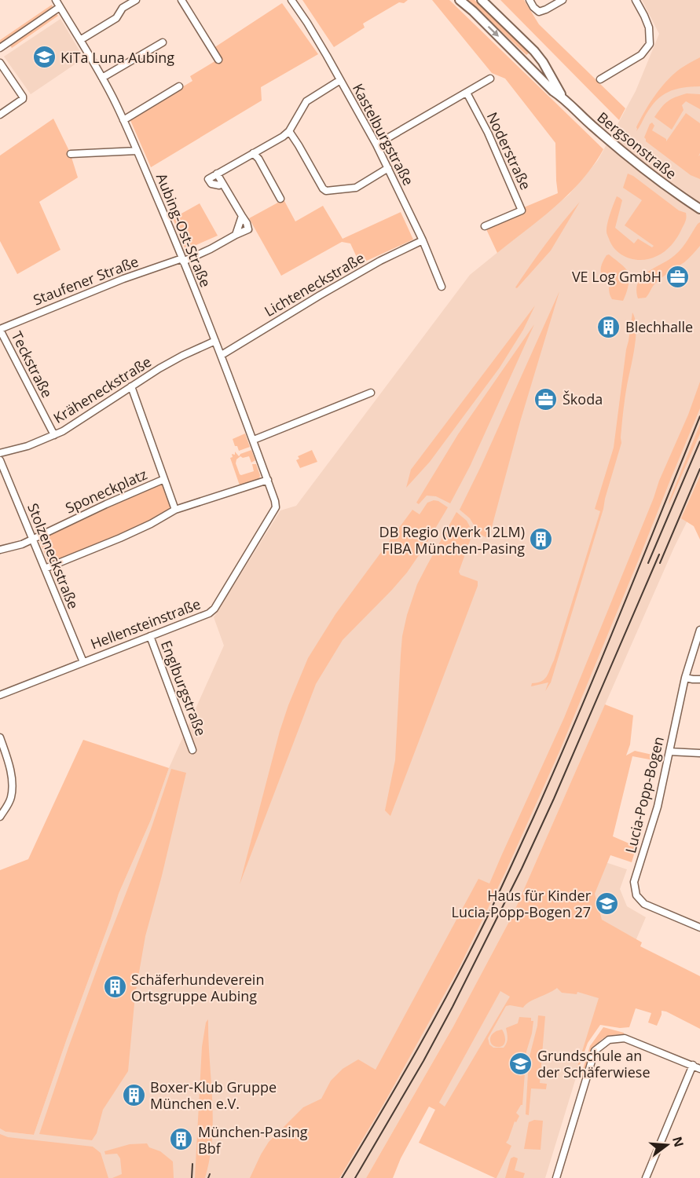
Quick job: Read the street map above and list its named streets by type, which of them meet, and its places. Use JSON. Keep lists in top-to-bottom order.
{
  "streets": {
    "street": [
      "Kastelburgstraße",
      "Bergsonstraße",
      "Noderstraße",
      "Aubing-Ost-Straße",
      "Staufener Straße",
      "Lichteneckstraße",
      "Teckstraße",
      "Kräheneckstraße",
      "Sponeckplatz",
      "Stolzeneckstraße",
      "Hellensteinstraße",
      "Englburgstraße",
      "Lucia-Popp-Bogen"
    ]
  },
  "crossings": [
    ["Kastelburgstraße", "Lichteneckstraße"],
    ["Aubing-Ost-Straße", "Staufener Straße"],
    ["Aubing-Ost-Straße", "Lichteneckstraße"],
    ["Aubing-Ost-Straße", "Kräheneckstraße"],
    ["Aubing-Ost-Straße", "Hellensteinstraße"],
    ["Staufener Straße", "Teckstraße"],
    ["Teckstraße", "Kräheneckstraße"],
    ["Sponeckplatz", "Stolzeneckstraße"],
    ["Stolzeneckstraße", "Hellensteinstraße"],
    ["Hellensteinstraße", "Englburgstraße"]
  ],
  "places": {
    "school or university": ["KiTa Luna Aubing", "Haus für Kinder Lucia-Popp-Bogen 27", "Grundschule an der Schäferwiese"],
    "office": ["VE Log GmbH", "Škoda"],
    "building": [
      "Blechhalle",
      "DB Regio (Werk 12LM) FIBA München-Pasing",
      "Schäferhundeverein Ortsgruppe Aubing",
      "Boxer-Klub Gruppe München e.V.",
      "München-Pasing Bbf"
    ]
  },
  "north": "right"
}
